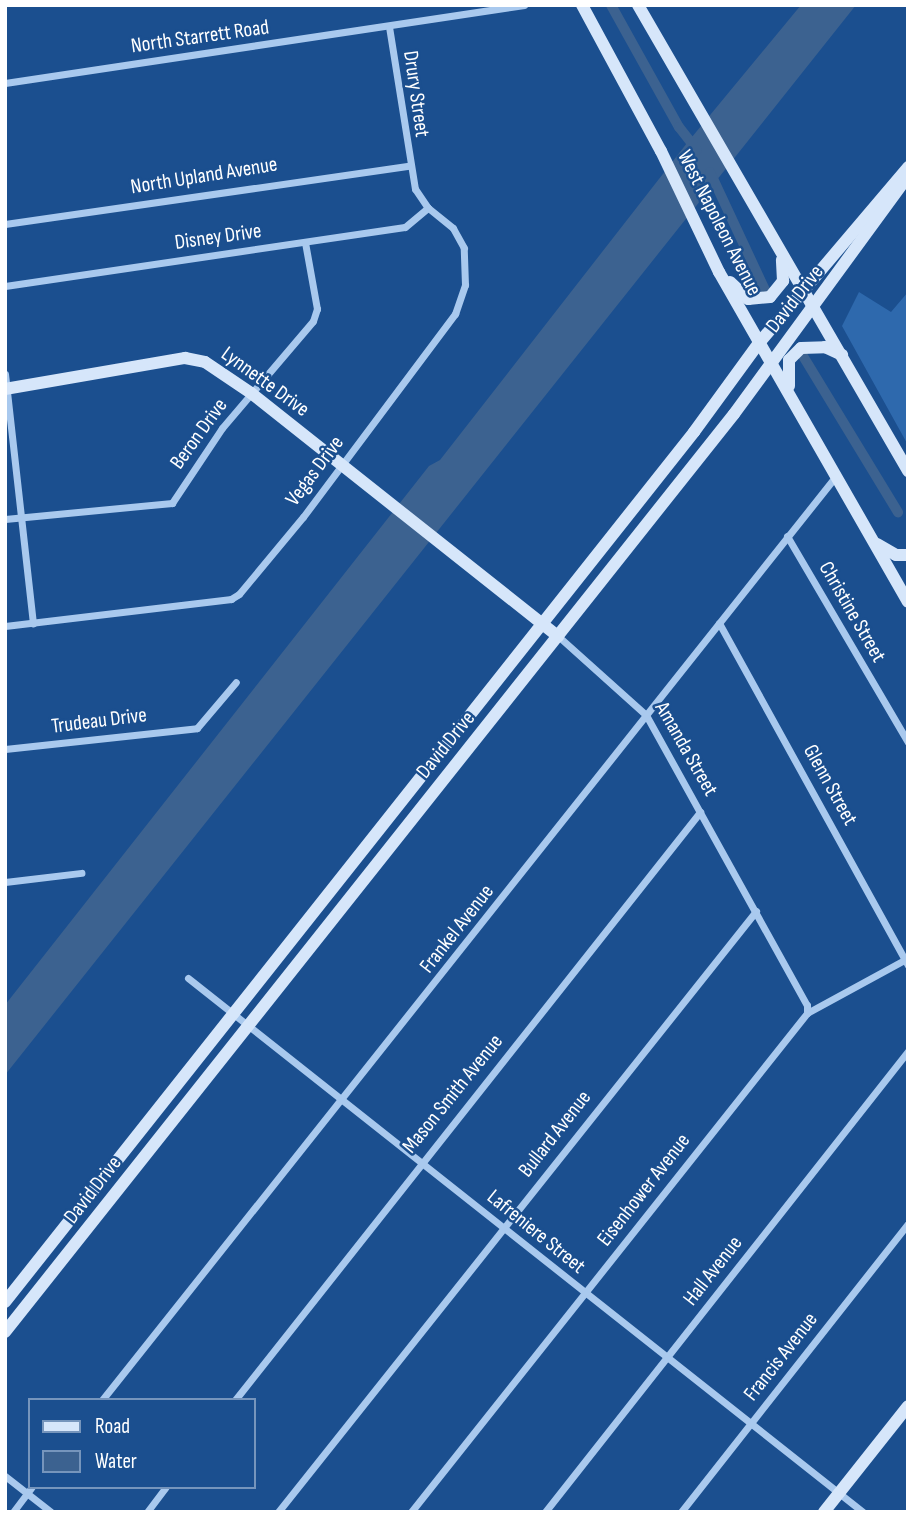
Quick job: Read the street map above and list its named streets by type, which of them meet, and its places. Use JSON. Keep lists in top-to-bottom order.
{
  "streets": {
    "main road": [
      "West Napoleon Avenue",
      "David Drive",
      "Lynnette Drive",
      "Amanda Street"
    ],
    "street": [
      "North Starrett Road",
      "Drury Street",
      "North Upland Avenue",
      "Disney Drive",
      "Beron Drive",
      "Vegas Drive",
      "Christine Street",
      "Trudeau Drive",
      "Glenn Street",
      "Frankel Avenue",
      "Mason Smith Avenue",
      "Bullard Avenue",
      "Eisenhower Avenue",
      "Lafreniere Street",
      "Hall Avenue",
      "Francis Avenue"
    ]
  },
  "crossings": [
    ["North Starrett Road", "Drury Street"],
    ["Drury Street", "North Upland Avenue"],
    ["Drury Street", "Vegas Drive"],
    ["North Upland Avenue", "Vegas Drive"],
    ["West Napoleon Avenue", "David Drive"],
    ["West Napoleon Avenue", "Frankel Avenue"],
    ["Disney Drive", "Beron Drive"],
    ["Disney Drive", "Vegas Drive"],
    ["David Drive", "Amanda Street"],
    ["David Drive", "Lafreniere Street"],
    ["Lynnette Drive", "Beron Drive"],
    ["Lynnette Drive", "Vegas Drive"],
    ["Lynnette Drive", "Amanda Street"],
    ["Christine Street", "Frankel Avenue"],
    ["Amanda Street", "Frankel Avenue"],
    ["Amanda Street", "Mason Smith Avenue"],
    ["Amanda Street", "Bullard Avenue"],
    ["Amanda Street", "Eisenhower Avenue"],
    ["Glenn Street", "Frankel Avenue"],
    ["Glenn Street", "Eisenhower Avenue"],
    ["Frankel Avenue", "Lafreniere Street"],
    ["Mason Smith Avenue", "Lafreniere Street"],
    ["Bullard Avenue", "Lafreniere Street"],
    ["Eisenhower Avenue", "Lafreniere Street"],
    ["Lafreniere Street", "Hall Avenue"],
    ["Lafreniere Street", "Francis Avenue"]
  ],
  "legend": ["Road", "Water"]
}
